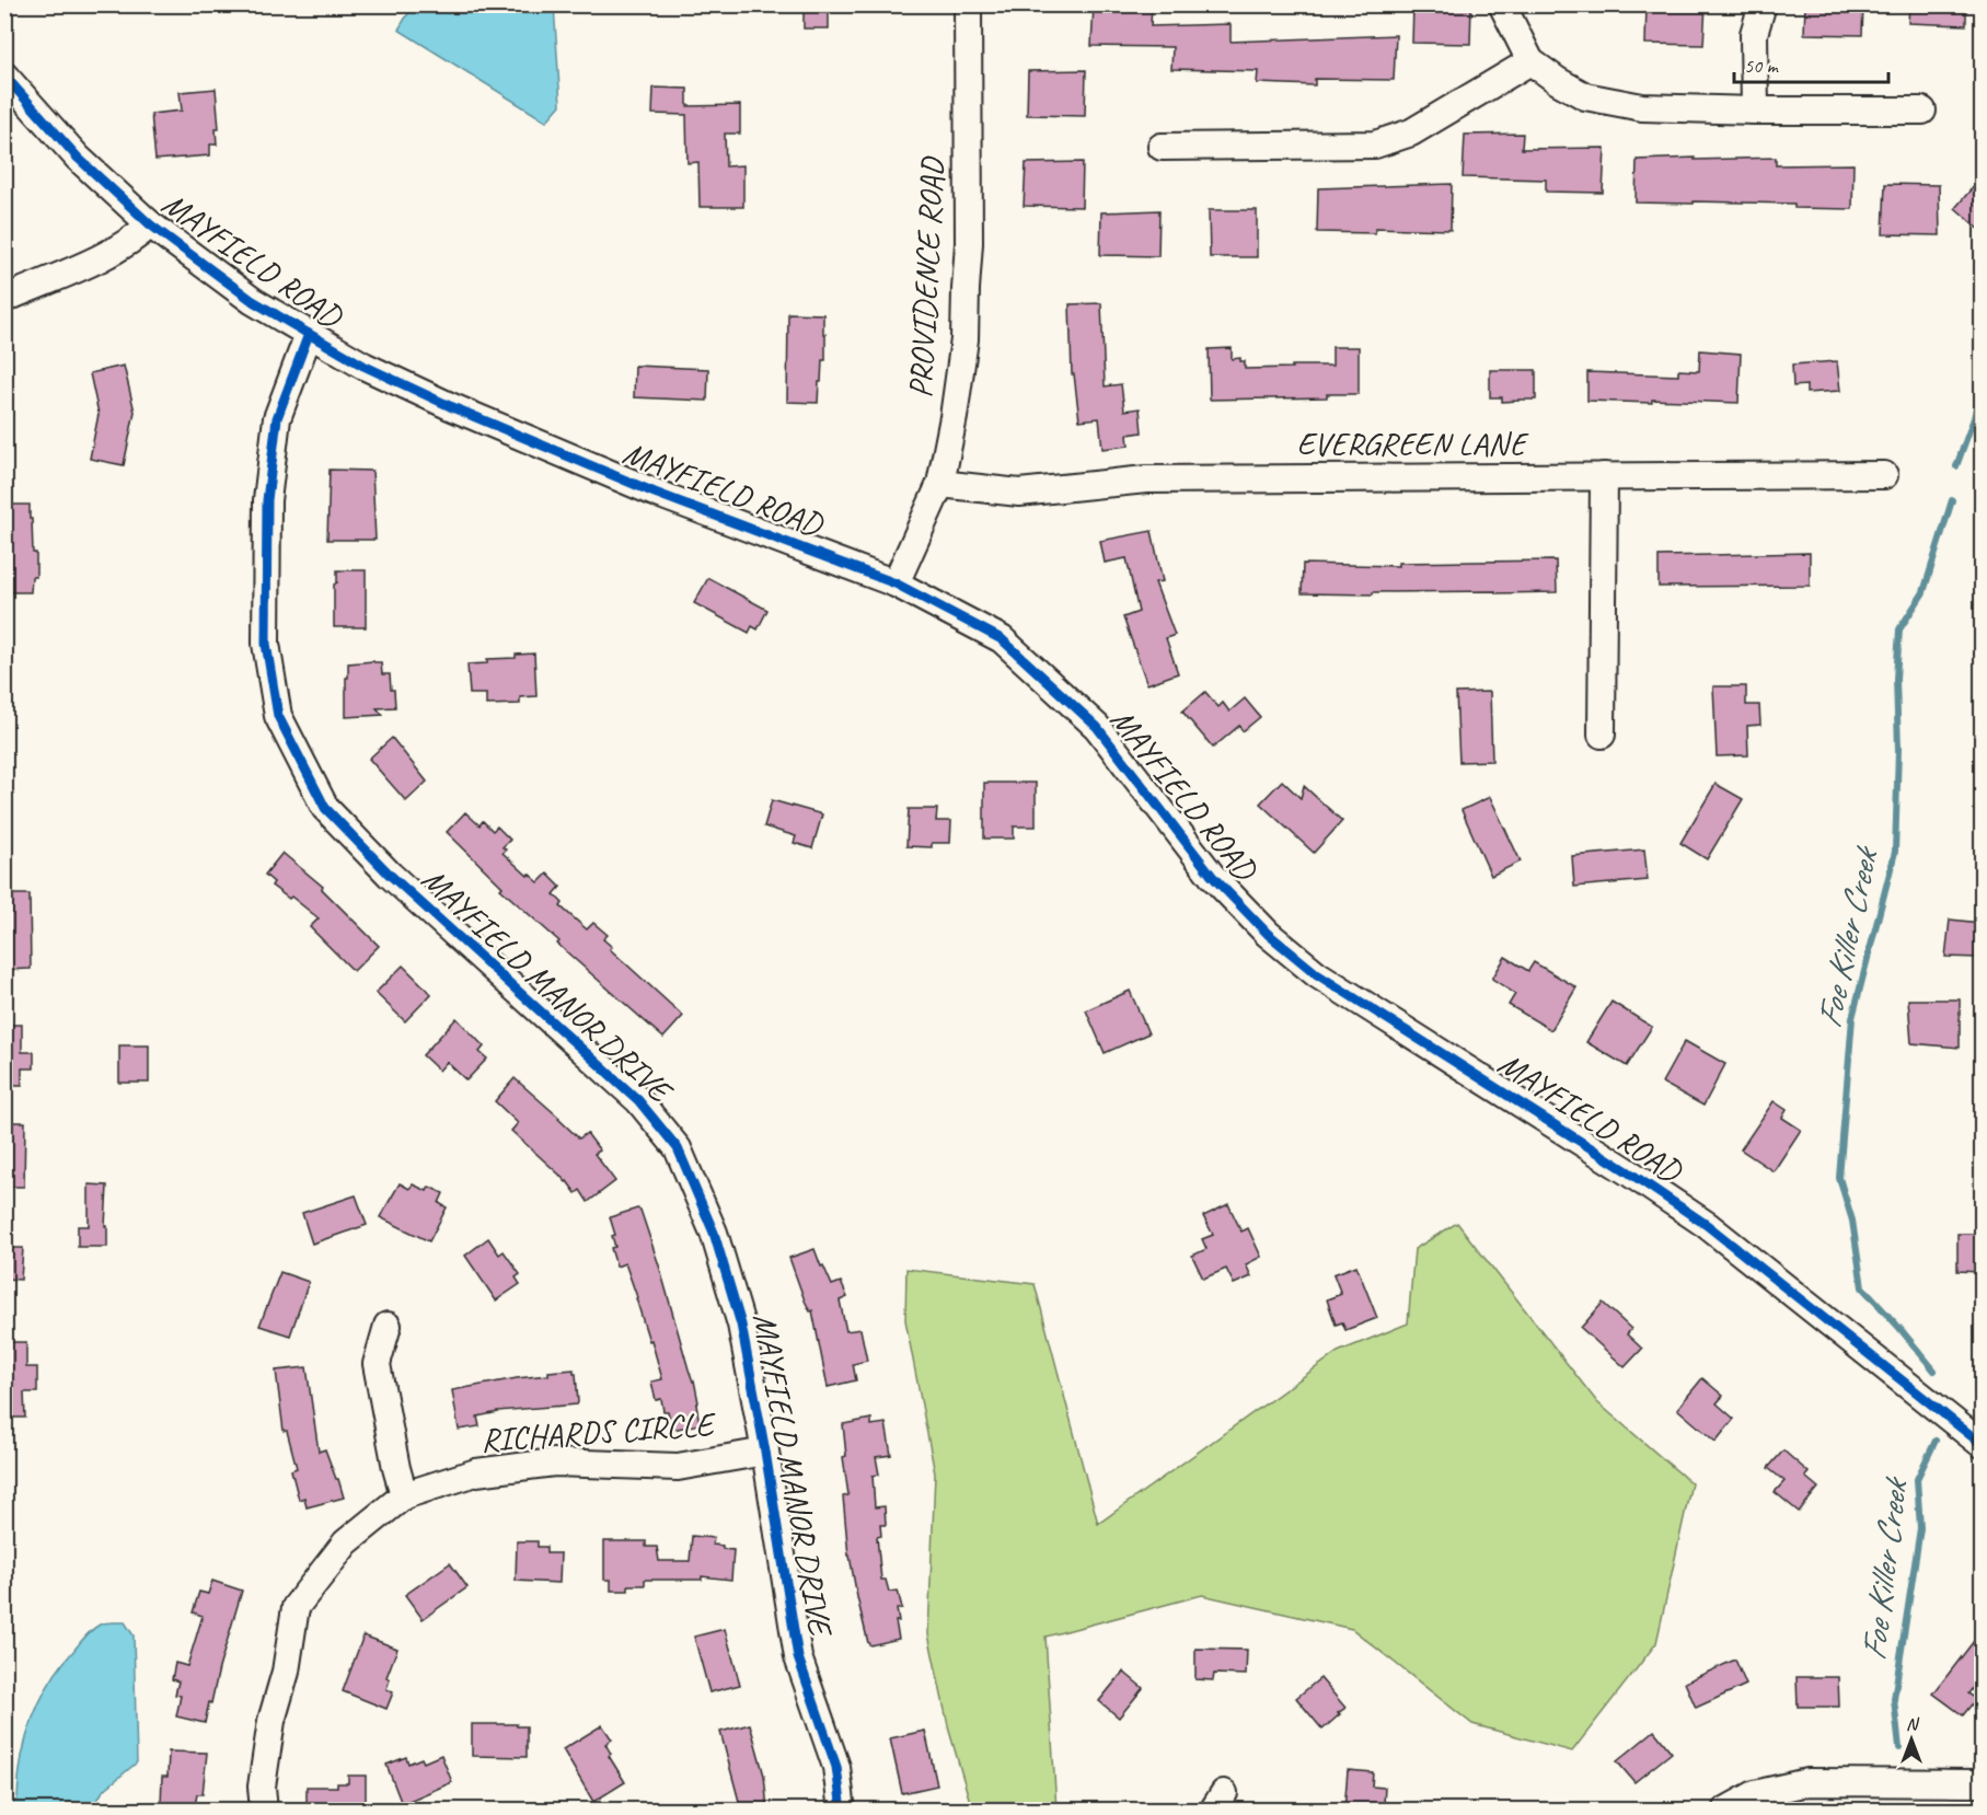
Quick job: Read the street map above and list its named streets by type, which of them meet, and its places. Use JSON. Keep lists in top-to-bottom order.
{
  "streets": {
    "street": [
      "MAYFIELD ROAD",
      "PROVIDENCE ROAD",
      "EVERGREEN LANE",
      "MAYFIELD MANOR DRIVE",
      "RICHARDS CIRCLE"
    ]
  },
  "crossings": [
    ["MAYFIELD ROAD", "PROVIDENCE ROAD"],
    ["MAYFIELD ROAD", "MAYFIELD MANOR DRIVE"],
    ["PROVIDENCE ROAD", "EVERGREEN LANE"],
    ["MAYFIELD MANOR DRIVE", "RICHARDS CIRCLE"]
  ],
  "water": ["Foe Killer Creek"],
  "scale_bar": "50 m",
  "north": "top"
}
